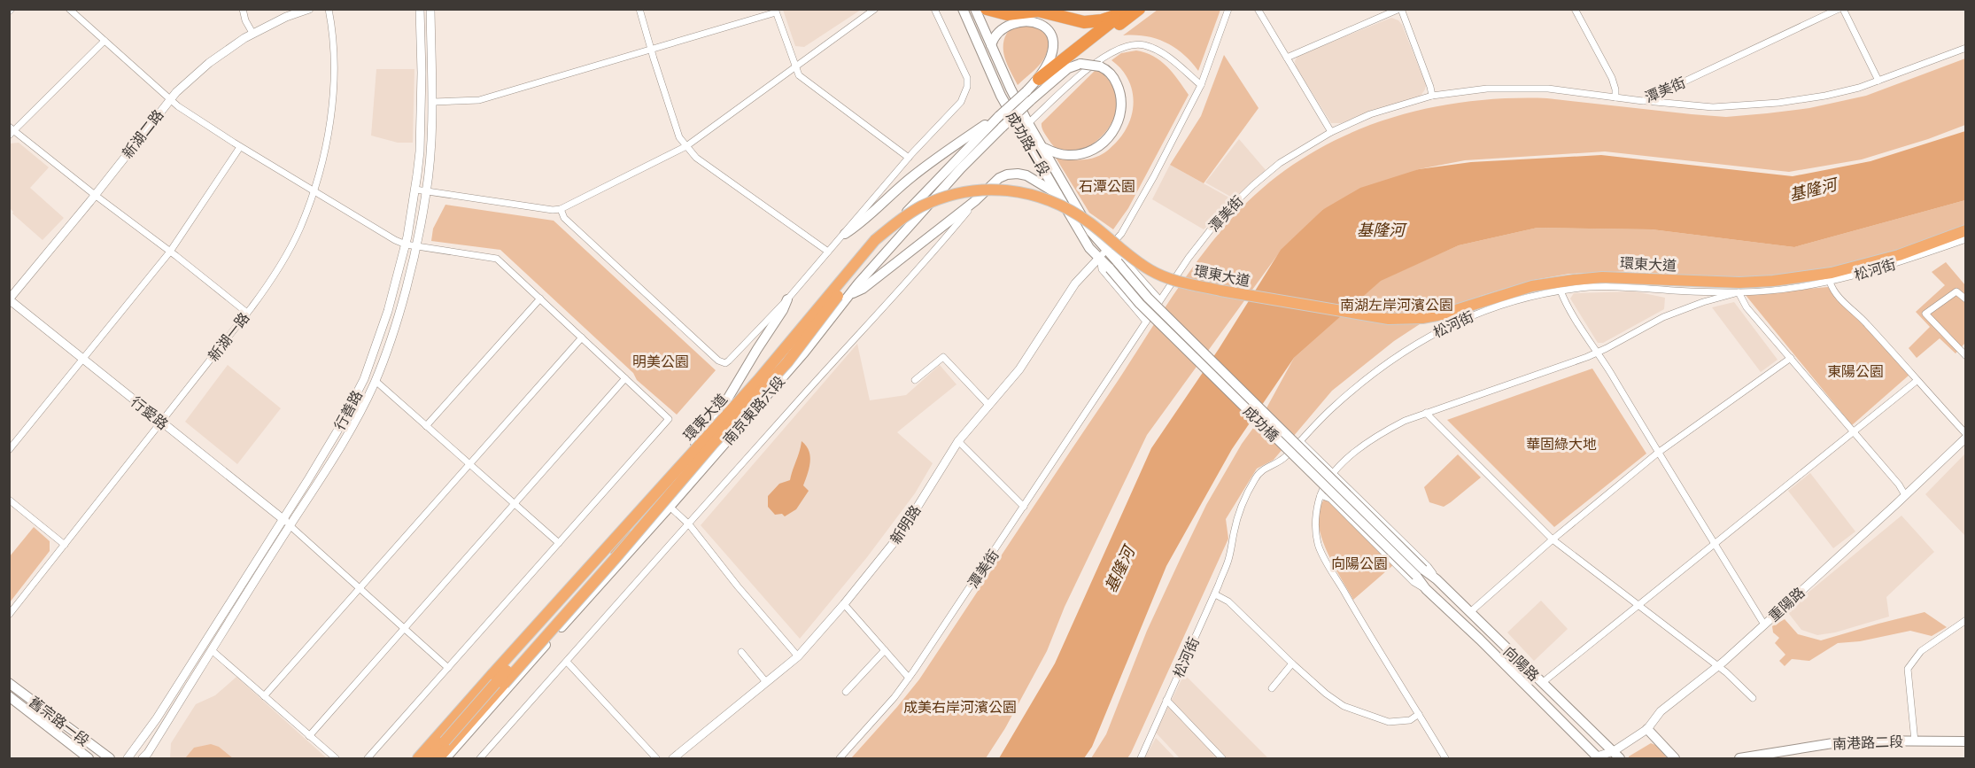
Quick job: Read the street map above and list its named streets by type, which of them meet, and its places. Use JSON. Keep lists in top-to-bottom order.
{
  "streets": {
    "highway": ["環東大道"],
    "main road": [
      "成功路二段",
      "南京東路六段",
      "成功橋",
      "向陽路",
      "舊宗路一段",
      "南港路二段"
    ],
    "street": [
      "潭美街",
      "新湖二路",
      "松河街",
      "新湖一路",
      "行善路",
      "行愛路",
      "新明路",
      "重陽路"
    ]
  },
  "crossings": [
    ["新湖二路", "行愛路"],
    ["成功路二段", "成功橋"],
    ["成功路二段", "新明路"],
    ["環東大道", "南京東路六段"],
    ["新湖一路", "行愛路"],
    ["行善路", "行愛路"],
    ["成功橋", "向陽路"],
    ["重陽路", "向陽路"]
  ],
  "water": ["基隆河"],
  "parks": [
    "石潭公園",
    "南湖左岸河濱公園",
    "明美公園",
    "東陽公園",
    "華固綠大地",
    "向陽公園",
    "成美右岸河濱公園"
  ]
}
